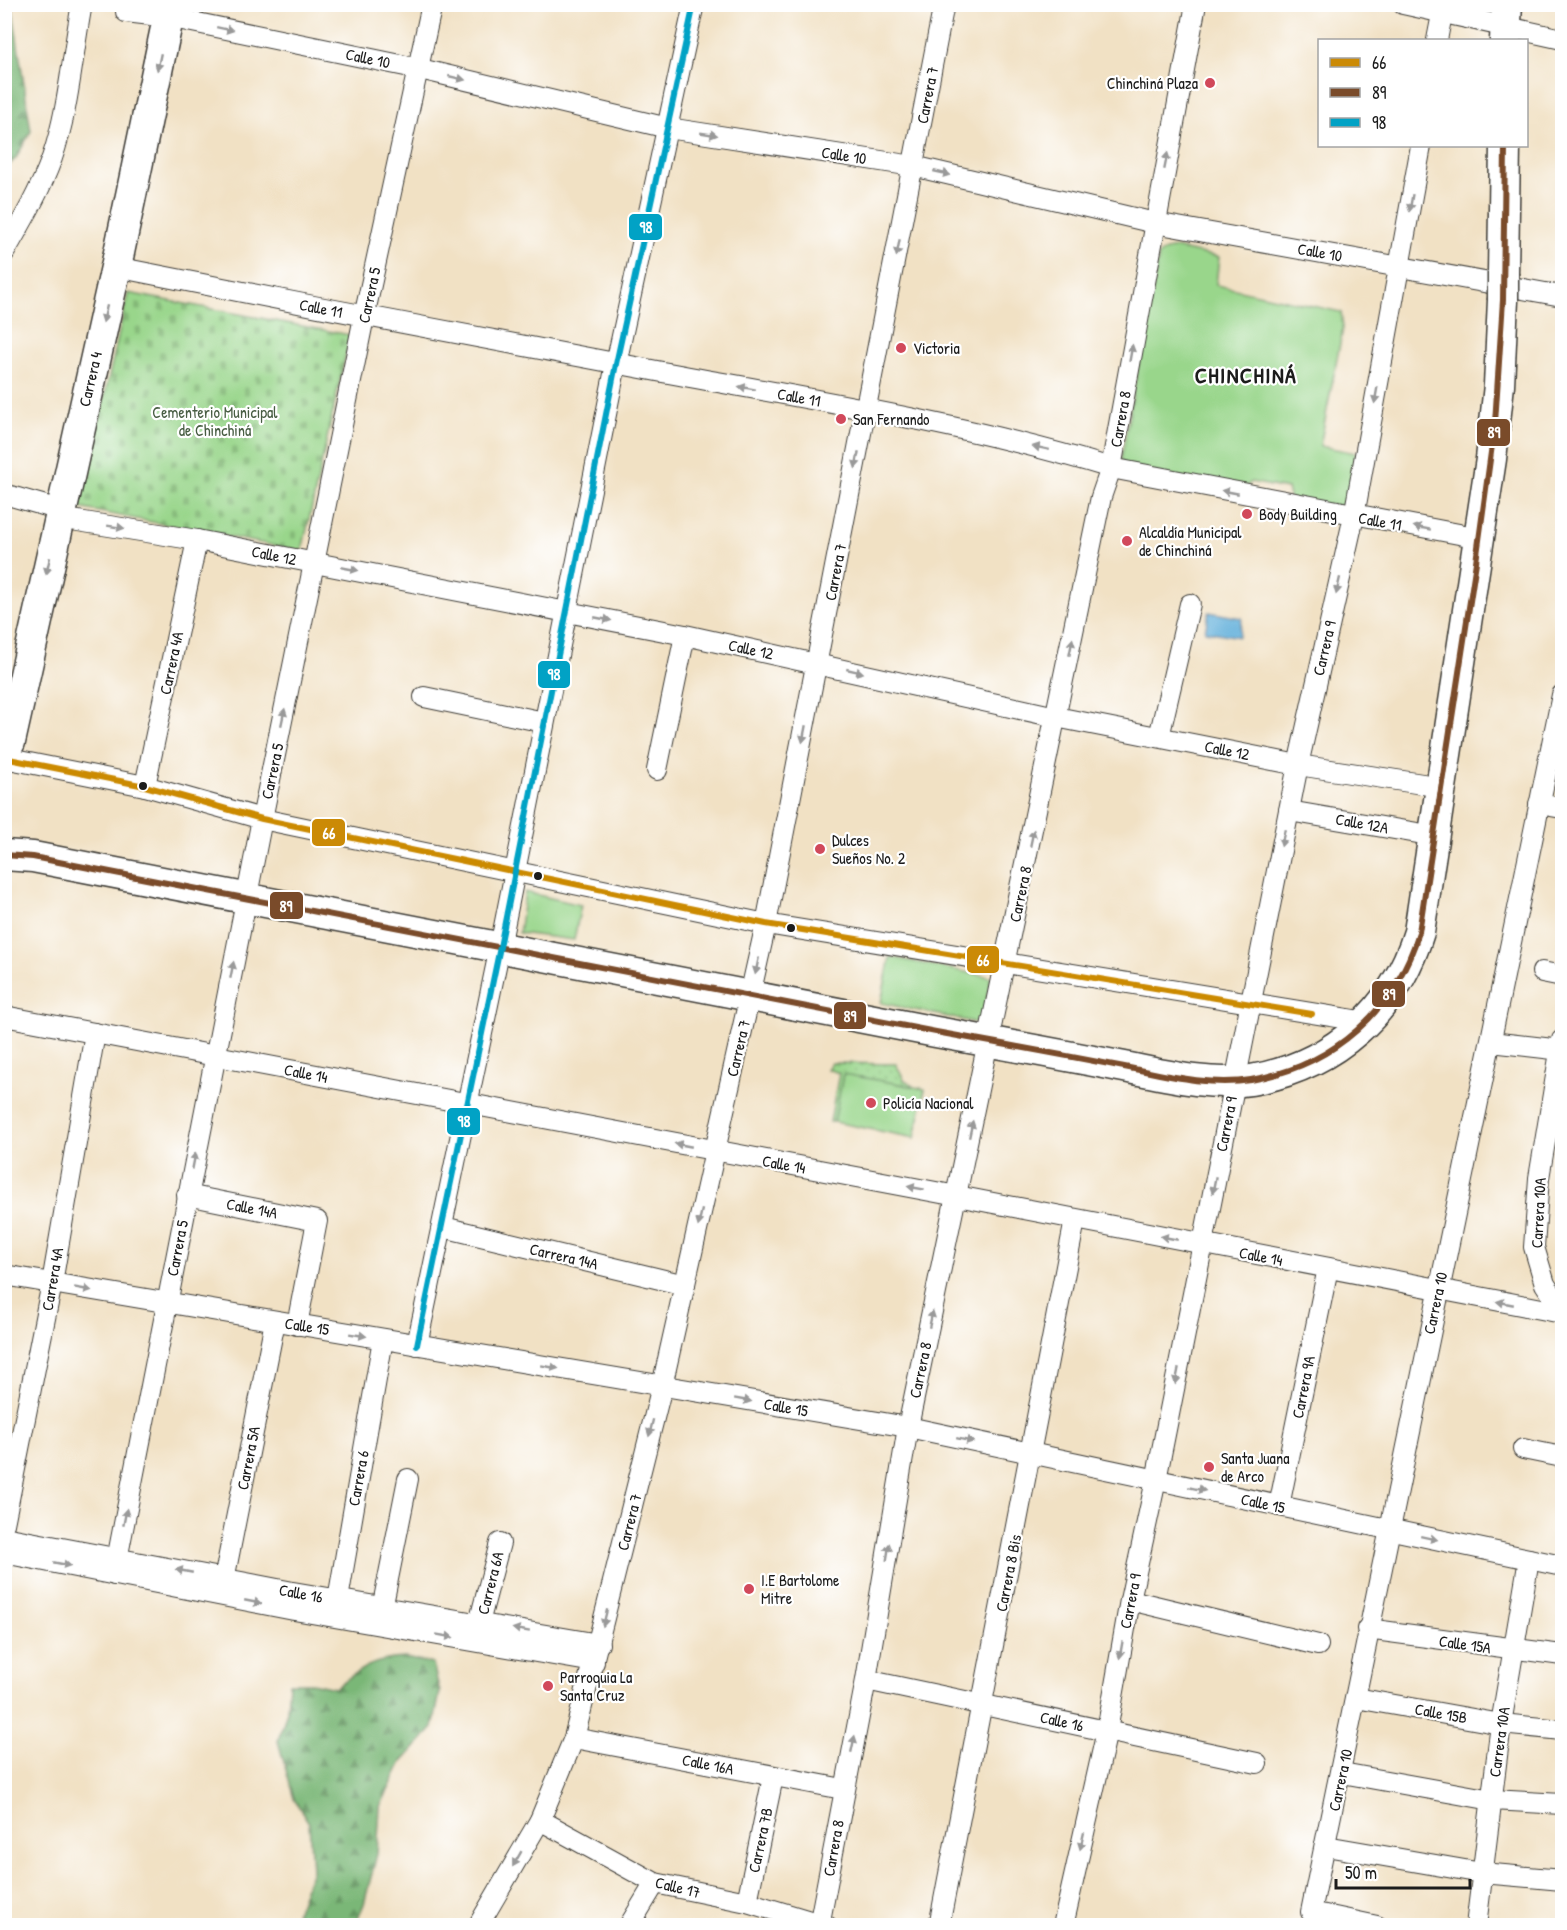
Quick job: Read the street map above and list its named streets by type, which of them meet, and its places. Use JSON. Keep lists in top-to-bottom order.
{
  "streets": {
    "main road": ["Carrera 4"],
    "street": [
      "Calle 10",
      "Carrera 7",
      "Carrera 5",
      "Calle 11",
      "Carrera 8",
      "Calle 12",
      "Carrera 9",
      "Carrera 4A",
      "Calle 12A",
      "Calle 14",
      "Calle 14A",
      "Carrera 10A",
      "Carrera 14A",
      "Carrera 10",
      "Calle 15",
      "Carrera 9A",
      "Carrera 5A",
      "Carrera 6",
      "Carrera 8 Bis",
      "Carrera 6A",
      "Calle 16",
      "Calle 15A",
      "Calle 15B",
      "Calle 16A",
      "Carrera 7B",
      "Calle 17"
    ]
  },
  "crossings": [
    ["Calle 10", "Carrera 7"],
    ["Calle 10", "Carrera 5"],
    ["Calle 10", "Carrera 4"],
    ["Calle 10", "Carrera 8"],
    ["Calle 10", "Carrera 9"],
    ["Carrera 7", "Calle 11"],
    ["Carrera 7", "Calle 12"],
    ["Carrera 7", "Calle 14"],
    ["Carrera 7", "Carrera 14A"],
    ["Carrera 7", "Calle 15"],
    ["Carrera 7", "Calle 16"],
    ["Carrera 7", "Calle 16A"],
    ["Carrera 7", "Calle 17"],
    ["Carrera 5", "Calle 11"],
    ["Carrera 5", "Calle 12"],
    ["Carrera 5", "Calle 14"],
    ["Carrera 5", "Calle 14A"],
    ["Carrera 5", "Calle 15"],
    ["Carrera 5", "Calle 16"],
    ["Calle 11", "Carrera 4"],
    ["Calle 11", "Carrera 8"],
    ["Calle 11", "Carrera 9"],
    ["Carrera 4", "Calle 12"],
    ["Carrera 8", "Calle 12"],
    ["Carrera 8", "Calle 14"],
    ["Carrera 8", "Calle 15"],
    ["Carrera 8", "Calle 16"],
    ["Carrera 8", "Calle 16A"],
    ["Carrera 8", "Calle 17"],
    ["Calle 12", "Carrera 9"],
    ["Calle 12", "Carrera 4A"],
    ["Carrera 9", "Calle 12A"],
    ["Carrera 9", "Calle 14"],
    ["Carrera 9", "Calle 15"],
    ["Carrera 9", "Calle 16"],
    ["Carrera 4A", "Calle 14"],
    ["Carrera 4A", "Calle 15"],
    ["Calle 14", "Carrera 10A"],
    ["Calle 14", "Carrera 10"],
    ["Calle 14", "Carrera 9A"],
    ["Calle 14", "Carrera 8 Bis"],
    ["Calle 14A", "Calle 15"],
    ["Carrera 10A", "Calle 15"],
    ["Carrera 10A", "Calle 15A"],
    ["Carrera 10A", "Calle 15B"],
    ["Carrera 10", "Calle 15"],
    ["Carrera 10", "Calle 15A"],
    ["Carrera 10", "Calle 15B"],
    ["Calle 15", "Carrera 9A"],
    ["Calle 15", "Carrera 5A"],
    ["Calle 15", "Carrera 6"],
    ["Calle 15", "Carrera 8 Bis"],
    ["Carrera 5A", "Calle 16"],
    ["Carrera 6", "Calle 16"],
    ["Carrera 8 Bis", "Calle 16"],
    ["Carrera 6A", "Calle 16"],
    ["Calle 16A", "Carrera 7B"],
    ["Carrera 7B", "Calle 17"]
  ],
  "one_way": [
    "Calle 10",
    "Carrera 7",
    "Carrera 5",
    "Calle 11",
    "Carrera 4",
    "Carrera 8",
    "Calle 12",
    "Carrera 9",
    "Calle 14",
    "Calle 15"
  ],
  "districts": ["CHINCHINÁ"],
  "parks": ["Cementerio Municipal de Chinchiná"],
  "places": [
    "Chinchiná Plaza",
    "Victoria",
    "San Fernando",
    "Body Building",
    "Alcaldía Municipal de Chinchiná",
    "Dulces Sueños No. 2",
    "Policía Nacional",
    "Santa Juana de Arco",
    "I.E Bartolome Mitre",
    "Parroquia La Santa Cruz"
  ],
  "lines": ["transit line 98", "transit line 89", "transit line 66"],
  "legend": ["66", "89", "98"],
  "scale_bar": "50 m"
}
